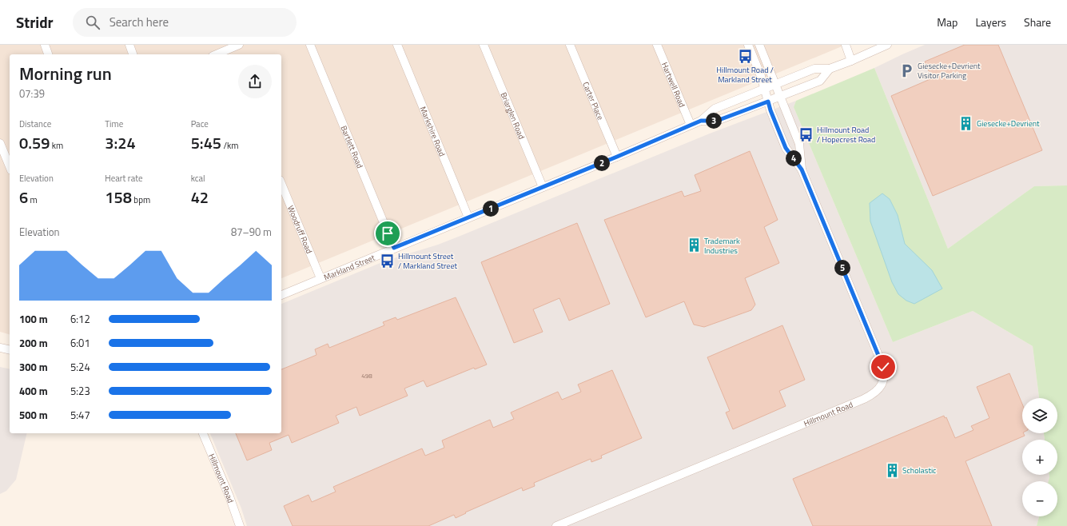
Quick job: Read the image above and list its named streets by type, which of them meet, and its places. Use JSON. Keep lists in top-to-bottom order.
{
  "streets": {
    "street": [
      "Hartwell Road",
      "Carter Place",
      "Briarglen Road",
      "Markshire Road",
      "Bartlett Road",
      "Woodruff Road",
      "Markland Street",
      "Hillmount Road"
    ]
  },
  "crossings": [
    ["Hartwell Road", "Markland Street"],
    ["Carter Place", "Markland Street"],
    ["Briarglen Road", "Markland Street"],
    ["Markshire Road", "Markland Street"],
    ["Bartlett Road", "Markland Street"],
    ["Woodruff Road", "Markland Street"],
    ["Markland Street", "Hillmount Road"]
  ],
  "places": {
    "bus stop": ["Hillmount Road / Markland Street", "Hillmount Road / Hopecrest Road", "Hillmount Street / Markland Street"],
    "parking": ["Giesecke+Devrient Visitor Parking"],
    "building": ["Giesecke+Devrient", "Trademark Industries", "Scholastic"]
  },
  "house_numbers": ["498"],
  "page": {
    "header": "Stridr",
    "search": "Search here",
    "nav": ["Map", "Layers", "Share"],
    "heading": ["Morning run", "07:39"],
    "stats": [
      ["Distance", "0.59 km"],
      ["Time", "3:24"],
      ["Pace", "5:45 /km"],
      ["Elevation", "6 m"],
      ["Heart rate", "158 bpm"],
      ["kcal", "42"]
    ],
    "pins": [
      "3",
      "4",
      "2",
      "1",
      "5"
    ],
    "chart": ["Elevation", "87–90 m"],
    "list": [
      {
        "name": "100 m",
        "note": "6:12"
      },
      {
        "name": "200 m",
        "note": "6:01"
      },
      {
        "name": "300 m",
        "note": "5:24"
      },
      {
        "name": "400 m",
        "note": "5:23"
      },
      {
        "name": "500 m",
        "note": "5:47"
      }
    ],
    "map_buttons": ["+", "−"]
  }
}
